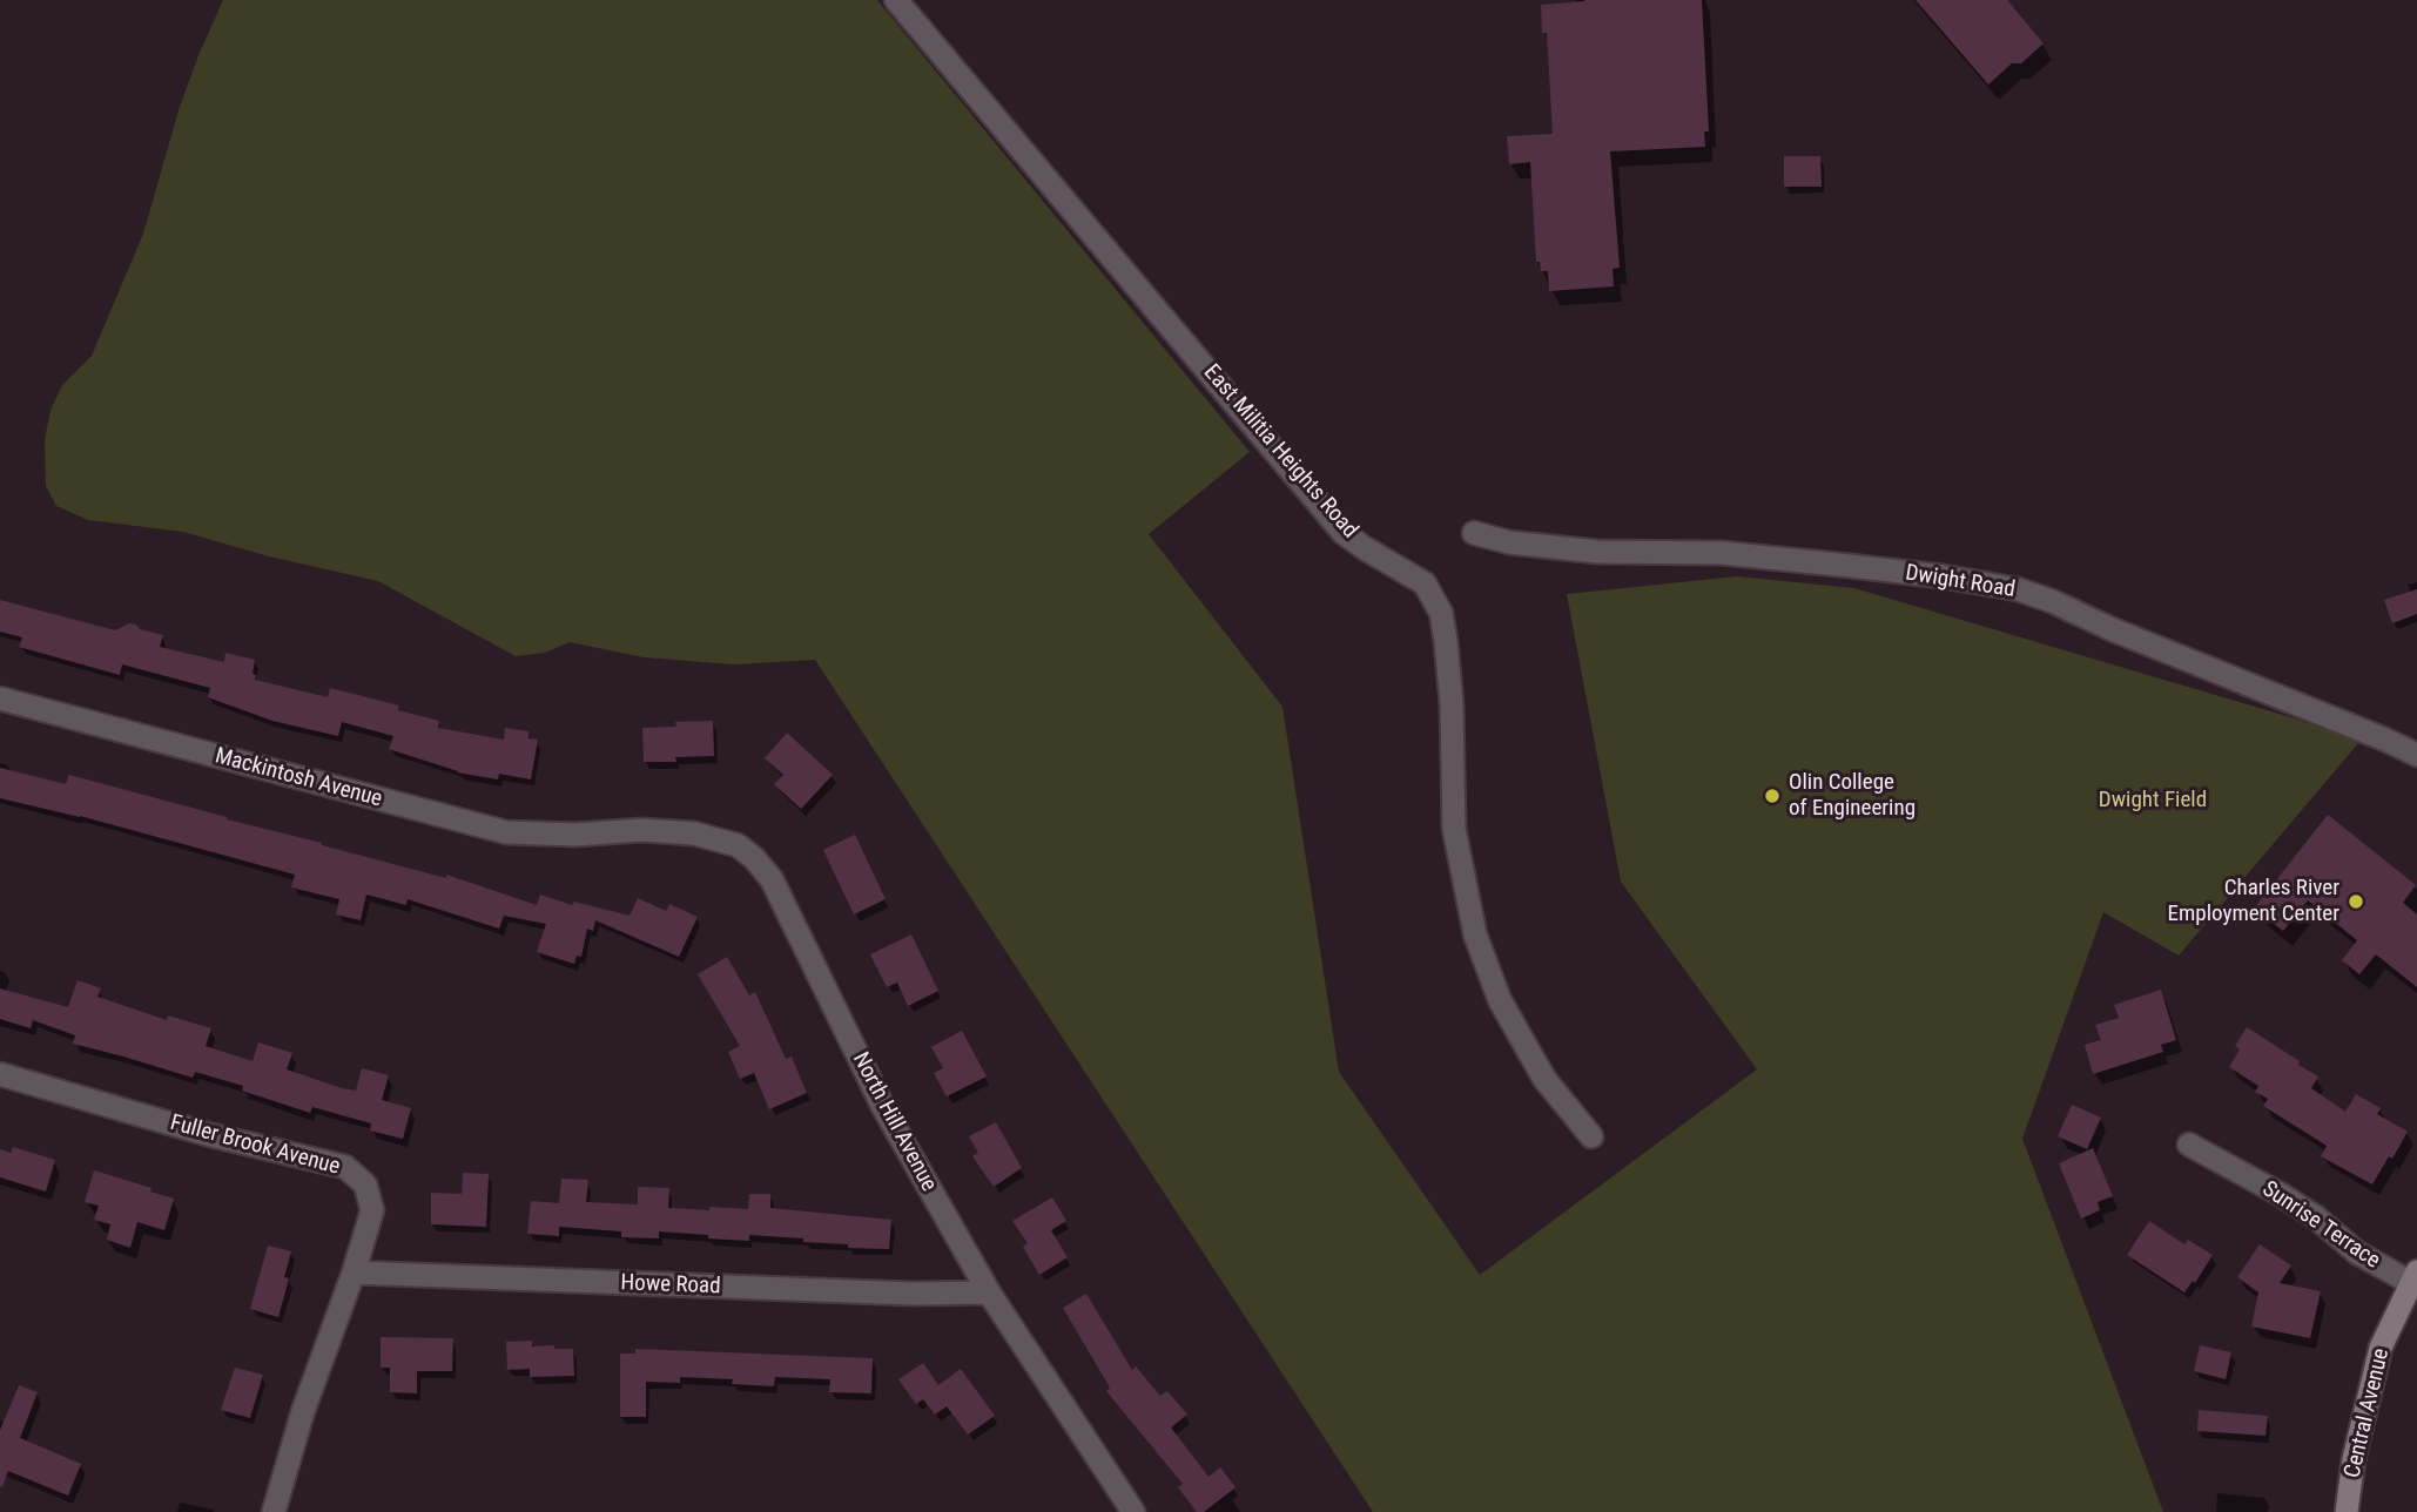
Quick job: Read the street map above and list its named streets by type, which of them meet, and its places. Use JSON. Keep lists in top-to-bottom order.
{
  "streets": {
    "main road": ["Central Avenue"],
    "street": [
      "East Militia Heights Road",
      "Dwight Road",
      "Mackintosh Avenue",
      "North Hill Avenue",
      "Fuller Brook Avenue",
      "Sunrise Terrace",
      "Howe Road"
    ]
  },
  "crossings": [
    ["Mackintosh Avenue", "North Hill Avenue"],
    ["North Hill Avenue", "Howe Road"],
    ["Fuller Brook Avenue", "Howe Road"],
    ["Sunrise Terrace", "Central Avenue"]
  ],
  "parks": ["Dwight Field"],
  "places": ["Olin College of Engineering", "Charles River Employment Center"]
}
